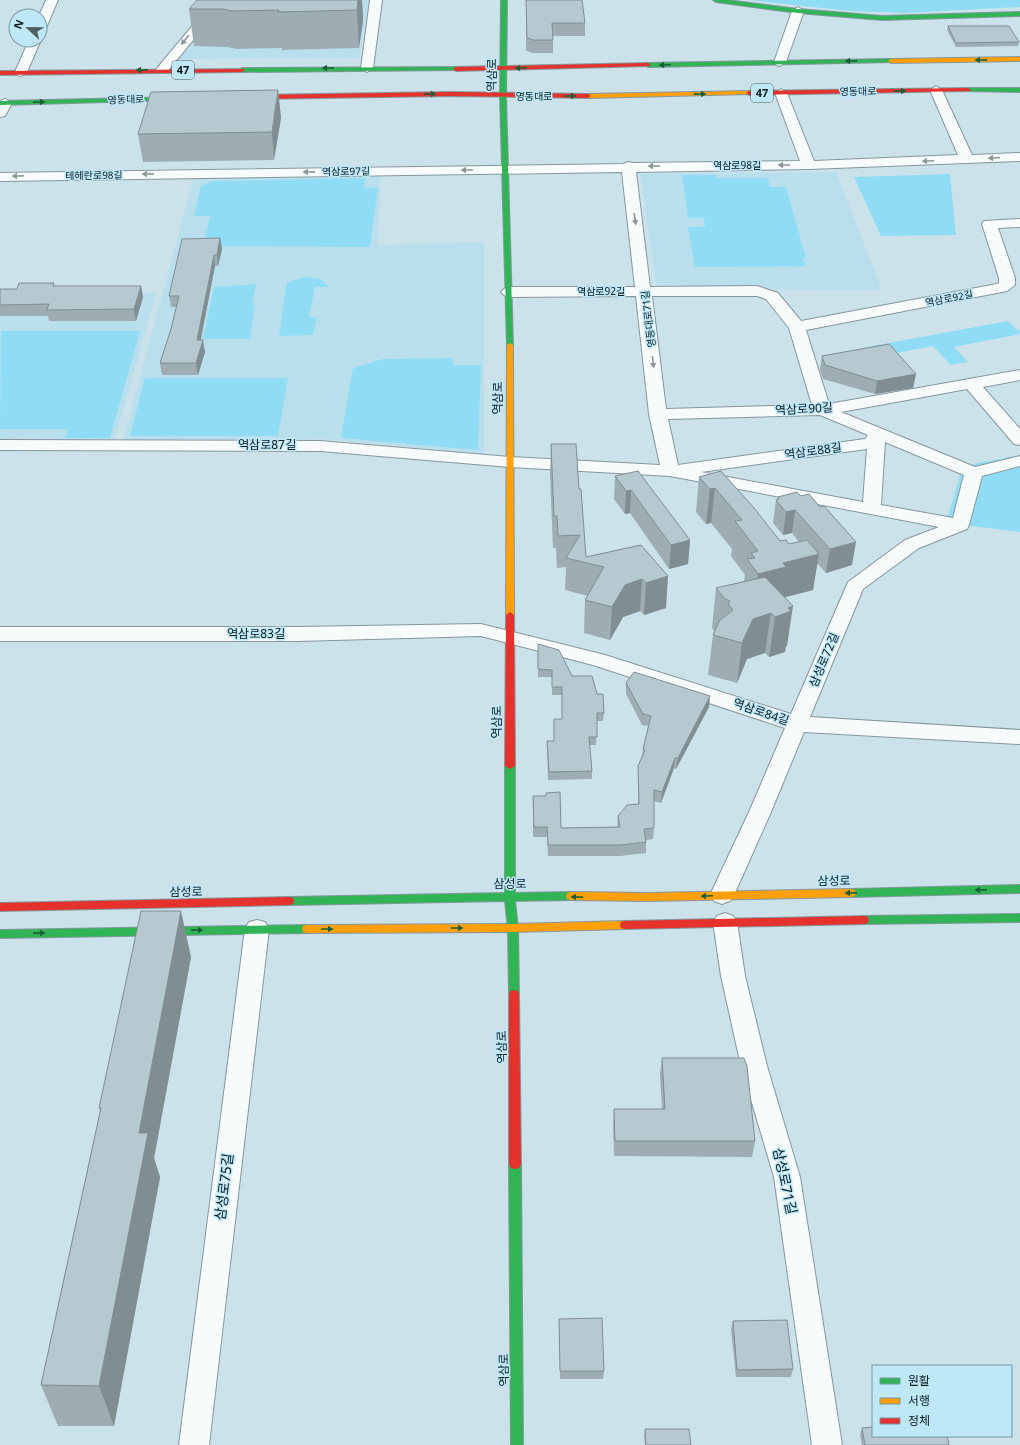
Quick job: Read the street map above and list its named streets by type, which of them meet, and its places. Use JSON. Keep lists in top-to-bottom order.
{
  "streets": {
    "main road": [
      "47",
      "역삼로",
      "영동대로",
      "삼성로"
    ],
    "street": [
      "역삼로98길",
      "역삼로97길",
      "테헤란로98길",
      "역삼로92길",
      "영동대로71길",
      "역삼로90길",
      "역삼로87길",
      "역삼로88길",
      "역삼로83길",
      "삼성로72길",
      "역삼로84길",
      "삼성로71길",
      "삼성로75길"
    ]
  },
  "crossings": [
    ["47", "역삼로"],
    ["역삼로", "영동대로"],
    ["역삼로", "역삼로98길"],
    ["역삼로", "역삼로97길"],
    ["역삼로", "역삼로92길"],
    ["역삼로", "역삼로87길"],
    ["역삼로", "역삼로88길"],
    ["역삼로", "역삼로83길"],
    ["역삼로", "역삼로84길"],
    ["역삼로", "삼성로"],
    ["역삼로98길", "역삼로97길"],
    ["역삼로98길", "영동대로71길"],
    ["역삼로97길", "테헤란로98길"],
    ["역삼로92길", "영동대로71길"],
    ["역삼로92길", "역삼로90길"],
    ["영동대로71길", "역삼로90길"],
    ["영동대로71길", "역삼로88길"],
    ["역삼로87길", "역삼로88길"],
    ["역삼로88길", "삼성로72길"],
    ["역삼로83길", "역삼로84길"],
    ["삼성로72길", "역삼로84길"],
    ["삼성로72길", "삼성로"]
  ],
  "one_way": [
    "역삼로98길",
    "역삼로97길",
    "테헤란로98길",
    "영동대로71길"
  ],
  "legend": ["원활", "서행", "정체"],
  "north": "left"
}
